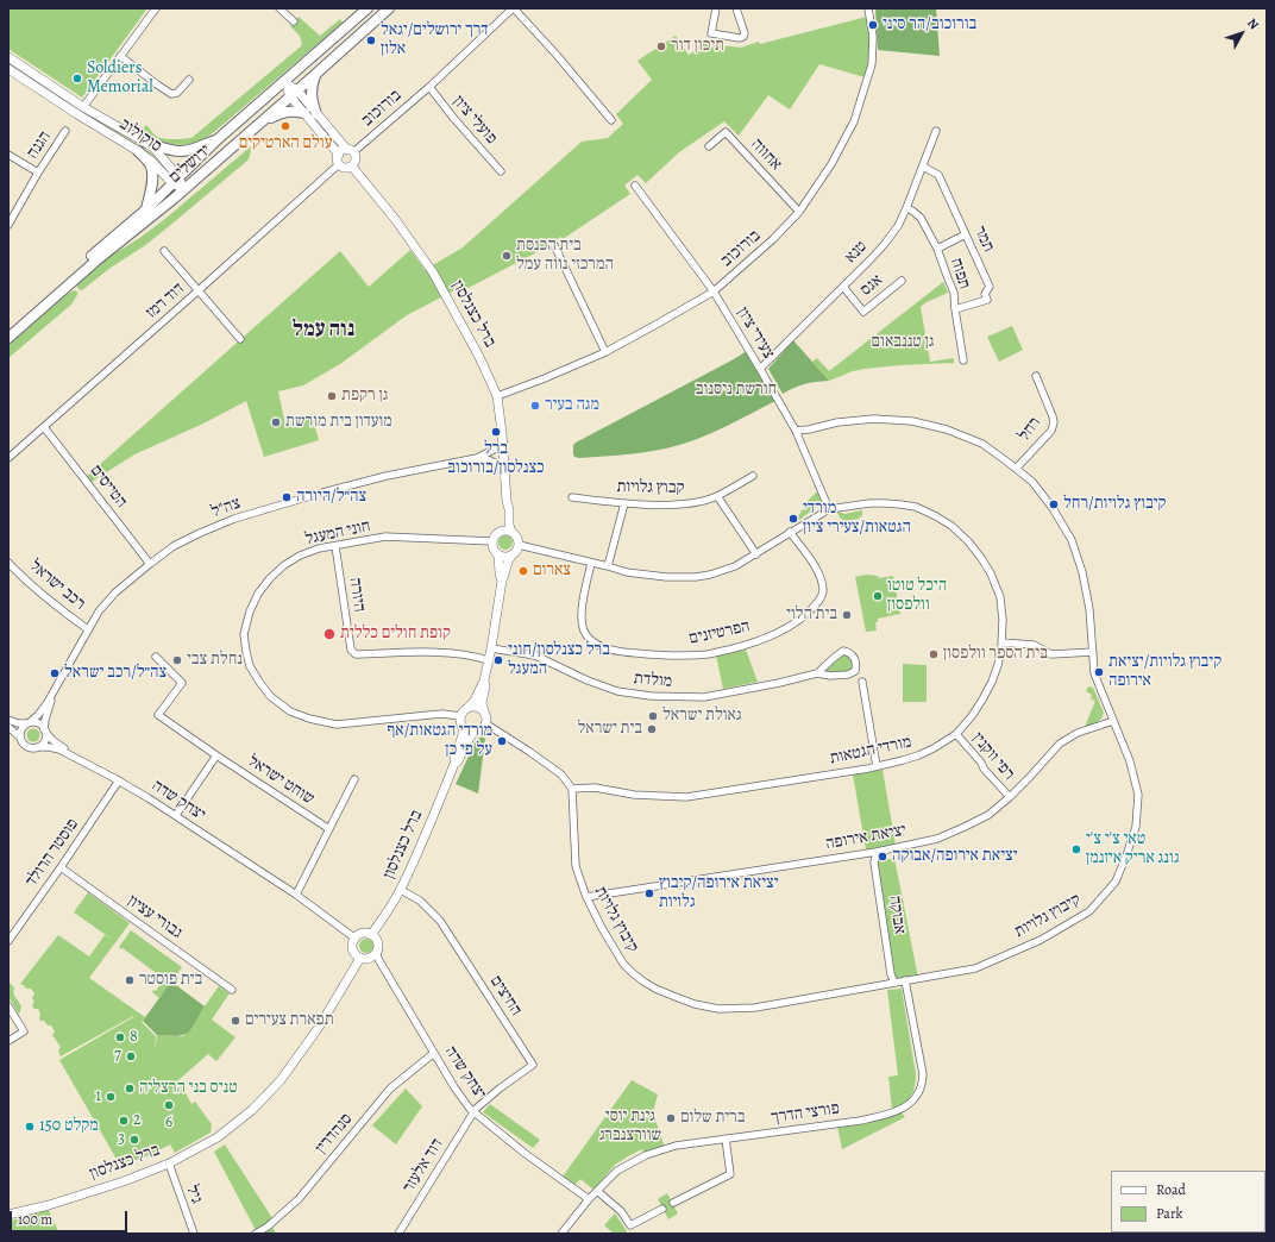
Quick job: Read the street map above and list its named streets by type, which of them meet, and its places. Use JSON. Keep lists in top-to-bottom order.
{
  "streets": {
    "main road": ["ירושלים"],
    "street": [
      "בורוכוב",
      "פועלי ציון",
      "סוקולוב",
      "הגנה",
      "אחווה",
      "תמר",
      "טנא",
      "תפוח",
      "אגס",
      "דוד רמז",
      "ברל כצנלסון",
      "צעירי ציון",
      "רחל",
      "הטייסים",
      "קבוץ גלויות",
      "צה\"ל",
      "חוני המעגל",
      "רכב ישראל",
      "היורה",
      "הפרטיזנים",
      "מולדת",
      "מורדי הגטאות",
      "רפי ווקנין",
      "שוחט ישראל",
      "יצחק שדה",
      "יציאת אירופה",
      "פוסטר הרולד",
      "אבוקה",
      "קיבוץ גלויות",
      "גבורי עציון",
      "החיצים",
      "פורצי הדרך",
      "סנהדרין",
      "דוד אלעזר",
      "גיל"
    ]
  },
  "crossings": [
    ["בורוכוב", "פועלי ציון"],
    ["בורוכוב", "אחווה"],
    ["בורוכוב", "דוד רמז"],
    ["בורוכוב", "ברל כצנלסון"],
    ["בורוכוב", "צעירי ציון"],
    ["סוקולוב", "ירושלים"],
    ["תמר", "טנא"],
    ["תמר", "תפוח"],
    ["טנא", "תפוח"],
    ["טנא", "אגס"],
    ["טנא", "צעירי ציון"],
    ["דוד רמז", "ברל כצנלסון"],
    ["דוד רמז", "הטייסים"],
    ["ברל כצנלסון", "צה\"ל"],
    ["ברל כצנלסון", "חוני המעגל"],
    ["ברל כצנלסון", "מורדי הגטאות"],
    ["ברל כצנלסון", "יצחק שדה"],
    ["ברל כצנלסון", "החיצים"],
    ["ברל כצנלסון", "גיל"],
    ["צעירי ציון", "מורדי הגטאות"],
    ["צעירי ציון", "קיבוץ גלויות"],
    ["רחל", "קיבוץ גלויות"],
    ["הטייסים", "צה\"ל"],
    ["צה\"ל", "רכב ישראל"],
    ["צה\"ל", "יצחק שדה"],
    ["חוני המעגל", "היורה"],
    ["חוני המעגל", "מורדי הגטאות"],
    ["הפרטיזנים", "מורדי הגטאות"],
    ["מורדי הגטאות", "רפי ווקנין"],
    ["מורדי הגטאות", "קיבוץ גלויות"],
    ["רפי ווקנין", "יציאת אירופה"],
    ["יצחק שדה", "פוסטר הרולד"],
    ["יצחק שדה", "החיצים"],
    ["יצחק שדה", "פורצי הדרך"],
    ["יצחק שדה", "סנהדרין"],
    ["יצחק שדה", "דוד אלעזר"],
    ["יציאת אירופה", "אבוקה"],
    ["יציאת אירופה", "קיבוץ גלויות"],
    ["פוסטר הרולד", "גבורי עציון"],
    ["אבוקה", "קיבוץ גלויות"],
    ["קיבוץ גלויות", "פורצי הדרך"],
    ["החיצים", "דוד אלעזר"]
  ],
  "districts": ["נוה עמל"],
  "parks": ["גן טננבאום", "חורשת ניסנוב", "גינת יוסי שוורצנברג"],
  "places": [
    "בורוכוב/הר סיני",
    "דרך ירושלים/יגאל אלון",
    "תיכון דור",
    "Soldiers Memorial",
    "עולם הארטיקים",
    "בית הכנסת המרכזי נווה עמל",
    "גן רקפת",
    "מגה בעיר",
    "מועדון בית מורשת",
    "ברל כצנלסון/בורוכוב",
    "צה״ל/היורה",
    "קיבוץ גלויות/רחל",
    "מורדי הגטאות/צעירי ציון",
    "צארום",
    "היכל טוטו וולפסון",
    "בית הלוי",
    "קופת חולים כללית",
    "בית הספר וולפסון",
    "נחלת צבי",
    "ברל כצנלסון/חוני המעגל",
    "קיבוץ גלויות/יציאת אירופה",
    "צה״ל/רכב ישראל",
    "גאולת ישראל",
    "בית ישראל",
    "מורדי הגטאות/אף על פי כן",
    "טאי צ'י צ'י גונג אריק איזנמן",
    "יציאת אירופה/אבוקה",
    "יציאת אירופה/קיבוץ גלויות",
    "בית פוסטר",
    "תפארת צעירים",
    "8",
    "7",
    "טניס בני הרצליה",
    "1",
    "6",
    "ברית שלום",
    "2",
    "מקלט 150",
    "3"
  ],
  "legend": ["Road", "Park"],
  "scale_bar": "100 m",
  "north": "top right"
}
